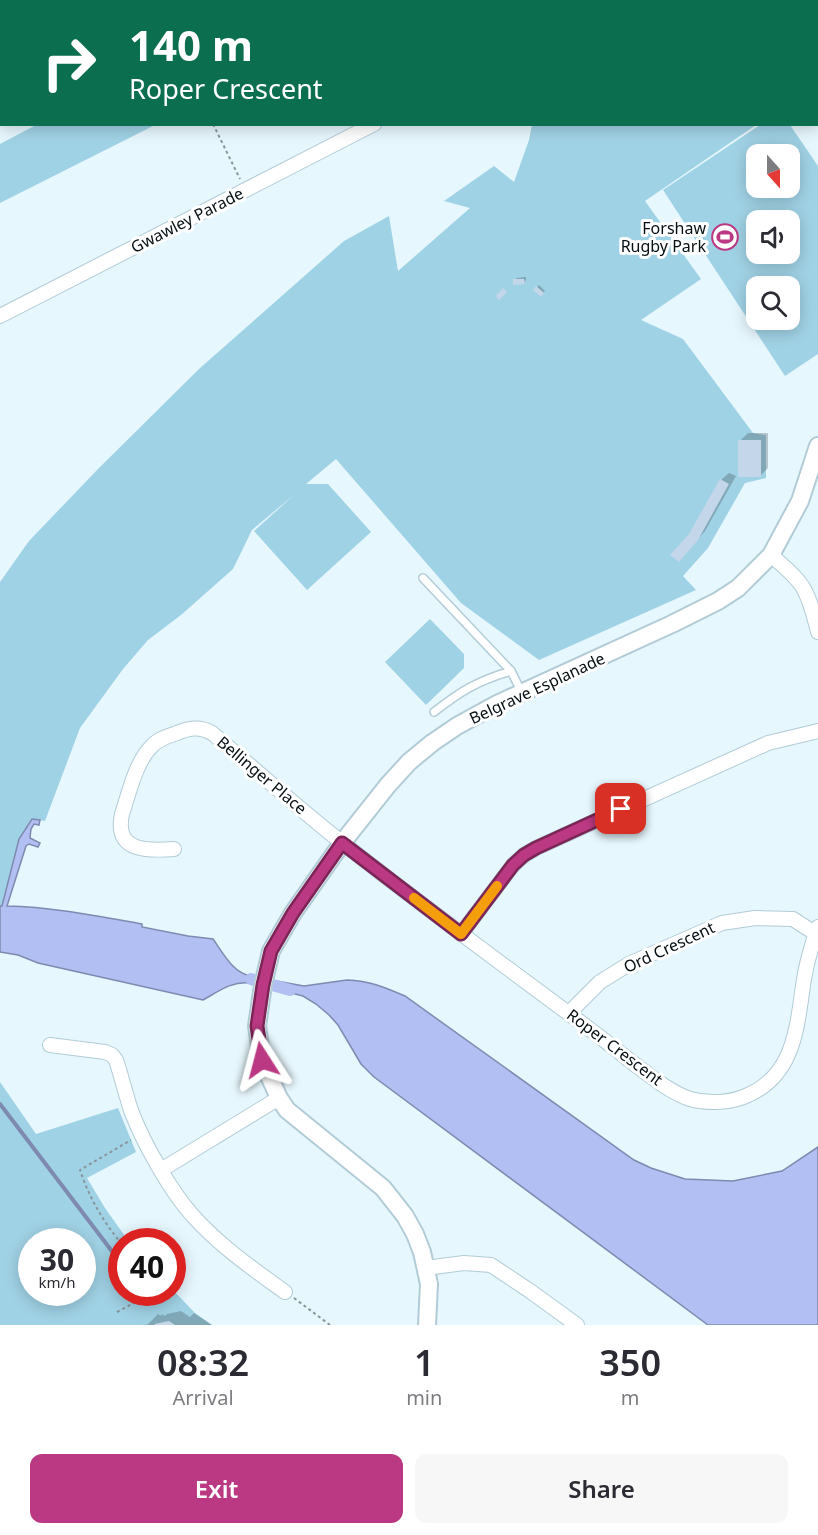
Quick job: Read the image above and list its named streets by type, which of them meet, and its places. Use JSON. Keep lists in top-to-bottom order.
{
  "streets": {
    "street": [
      "Gwawley Parade",
      "Belgrave Esplanade",
      "Bellinger Place",
      "Ord Crescent",
      "Roper Crescent"
    ]
  },
  "crossings": [
    ["Belgrave Esplanade", "Bellinger Place"],
    ["Belgrave Esplanade", "Roper Crescent"],
    ["Bellinger Place", "Roper Crescent"],
    ["Ord Crescent", "Roper Crescent"]
  ],
  "places": {
    "sports": ["Forshaw Rugby Park"]
  },
  "north": "bottom",
  "page": {
    "turn": ["140 m", "Roper Crescent"],
    "speed": "30 km/h",
    "limit": "40",
    "eta": [
      "08:32",
      "Arrival",
      "1",
      "min",
      "350",
      "m"
    ],
    "buttons": ["Exit", "Share"]
  }
}
